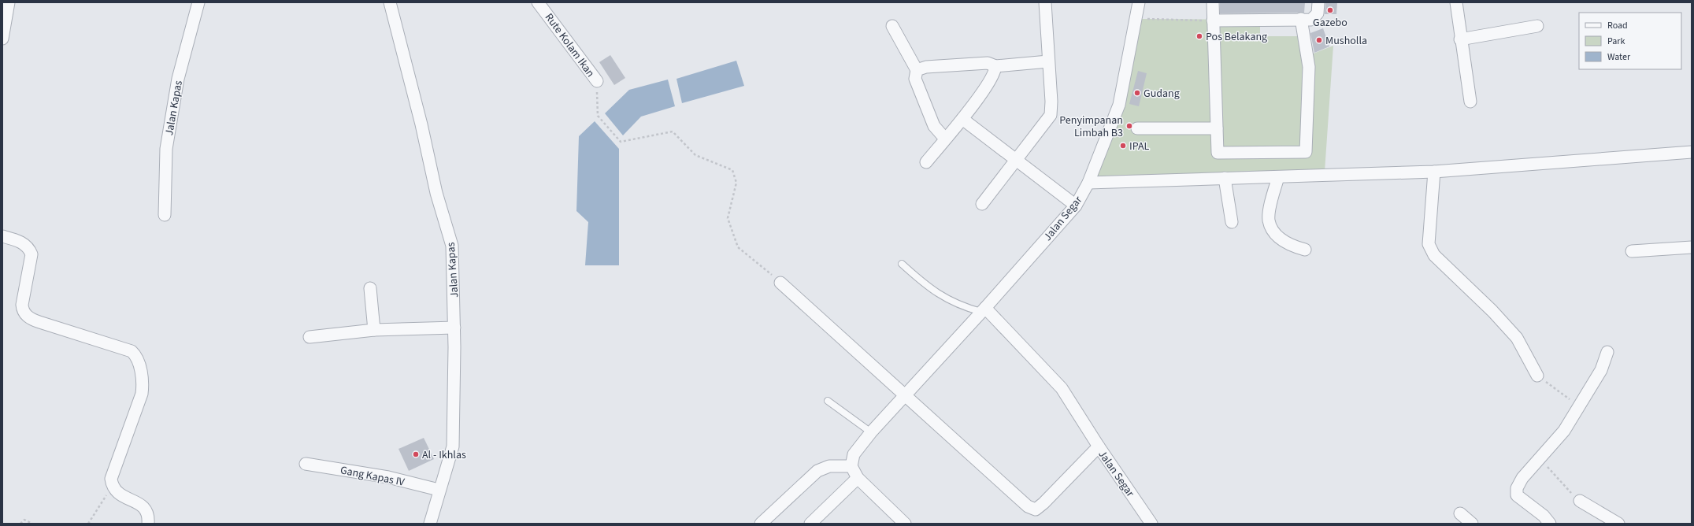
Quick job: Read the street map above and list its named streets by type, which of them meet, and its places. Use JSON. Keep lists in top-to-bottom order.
{
  "streets": {
    "street": [
      "Rute Kolam Ikan",
      "Jalan Kapas",
      "Jalan Segar",
      "Gang Kapas IV"
    ]
  },
  "crossings": [
    ["Jalan Kapas", "Gang Kapas IV"]
  ],
  "places": [
    "Gazebo",
    "Pos Belakang",
    "Musholla",
    "Gudang",
    "Penyimpanan Limbah B3",
    "IPAL",
    "Al - Ikhlas"
  ],
  "legend": ["Road", "Park", "Water"]
}
